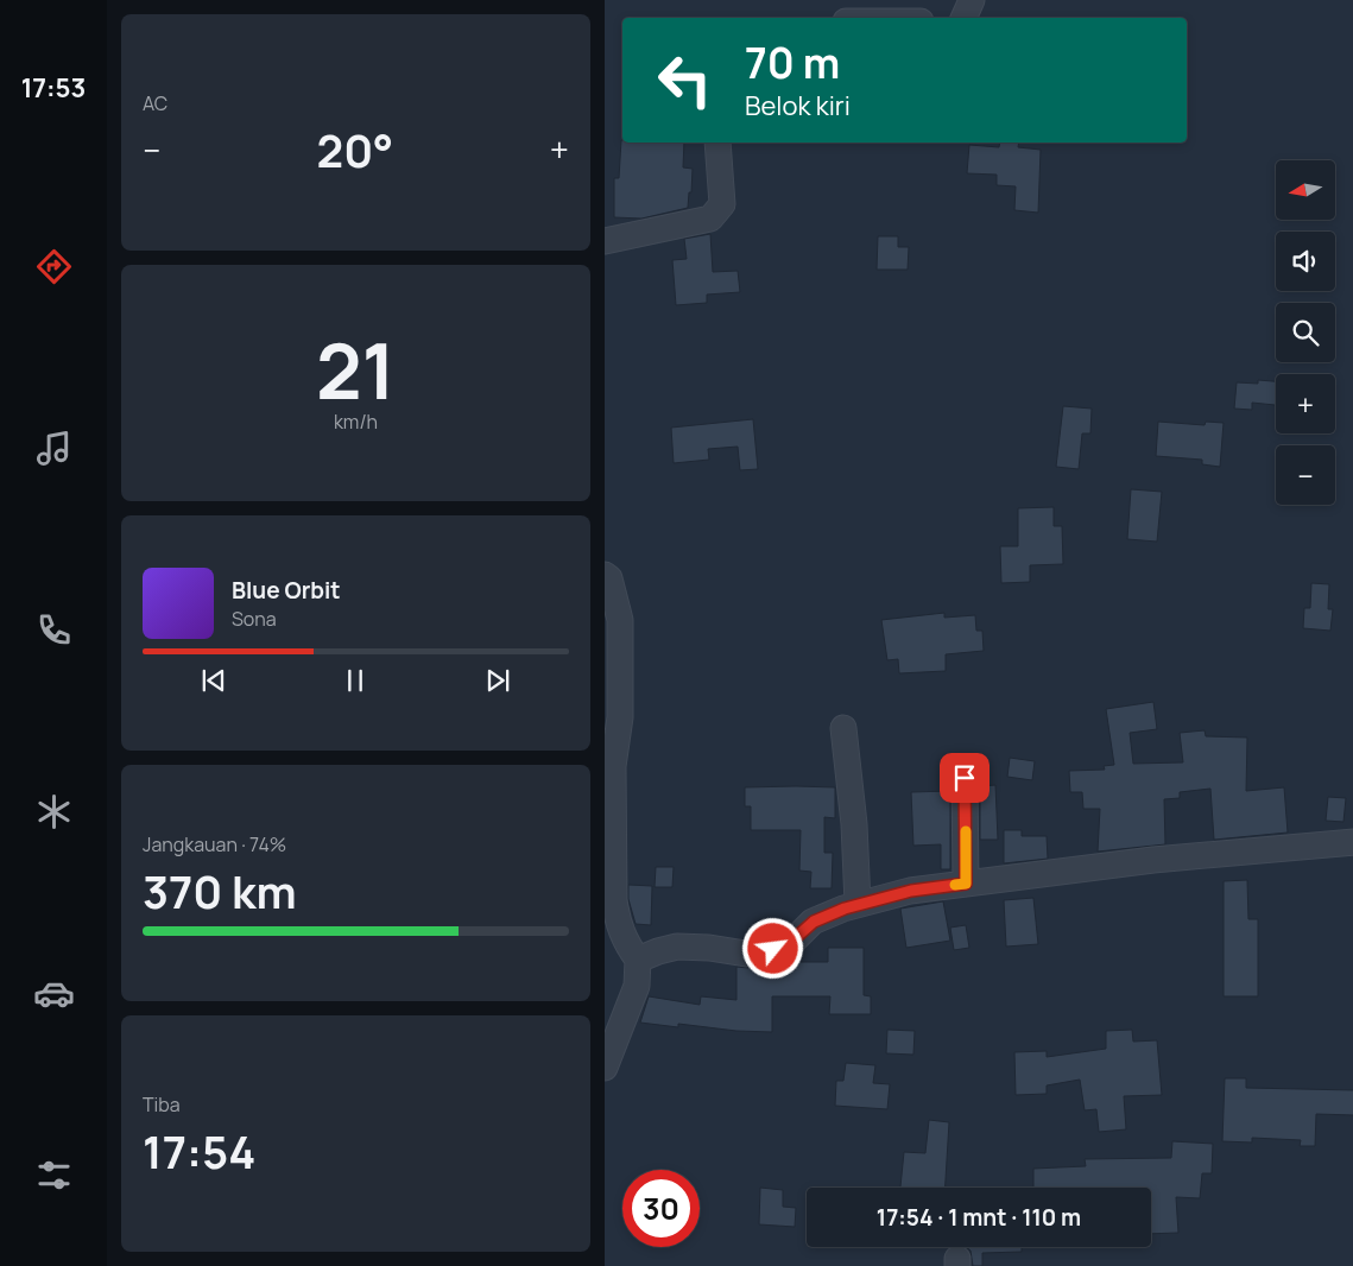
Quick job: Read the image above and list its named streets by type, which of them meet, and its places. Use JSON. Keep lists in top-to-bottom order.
{
  "north": "left",
  "page": {
    "tabs": "17:53",
    "tile": [
      "AC",
      ["21", "km/h"],
      ["Jangkauan · 74%", "370 km"],
      ["Tiba", "17:54"]
    ],
    "turn": ["70 m", "Belok kiri"],
    "heat": ["−", "20°", "+"],
    "map_buttons": ["+", "−"],
    "song": ["Blue Orbit", "Sona"],
    "limit": "30",
    "trip": "17:54 · 1 mnt · 110 m"
  }
}
